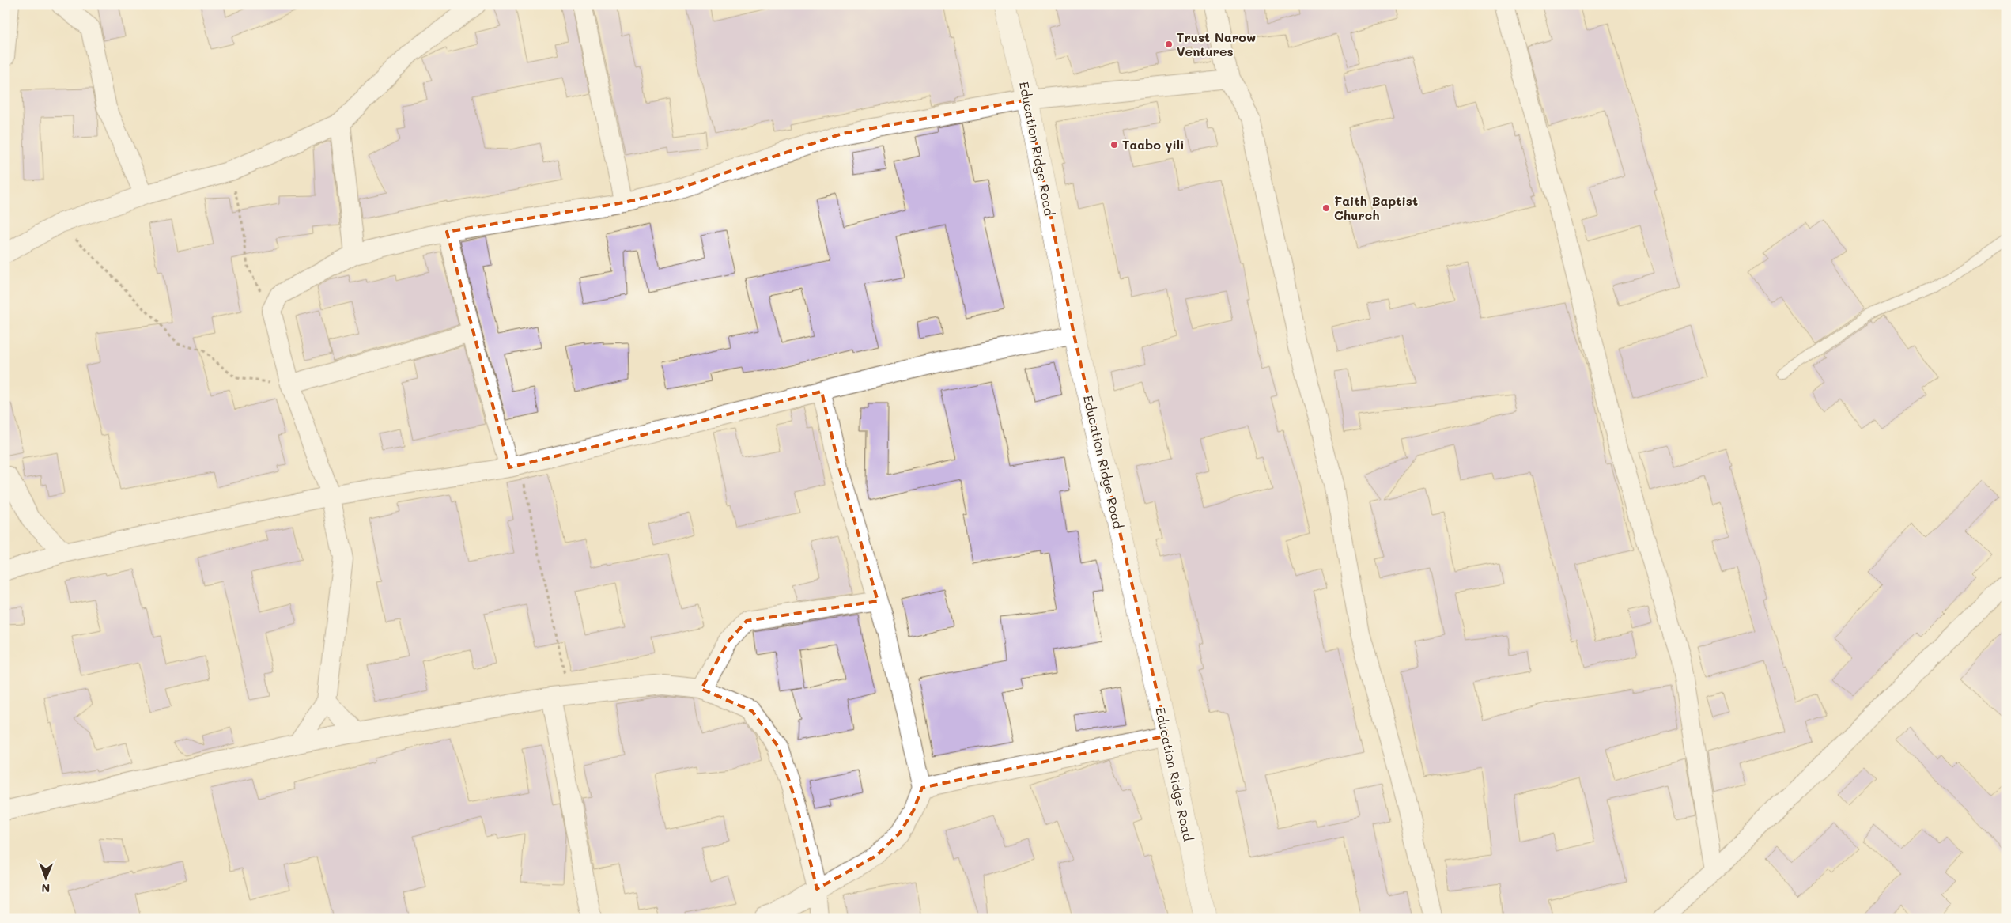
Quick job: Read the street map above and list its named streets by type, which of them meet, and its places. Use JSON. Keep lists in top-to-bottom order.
{
  "streets": {
    "main road": ["Education Ridge Road"]
  },
  "places": ["Trust Narow Ventures", "Taabo yili", "Faith Baptist Church"],
  "north": "bottom"
}
